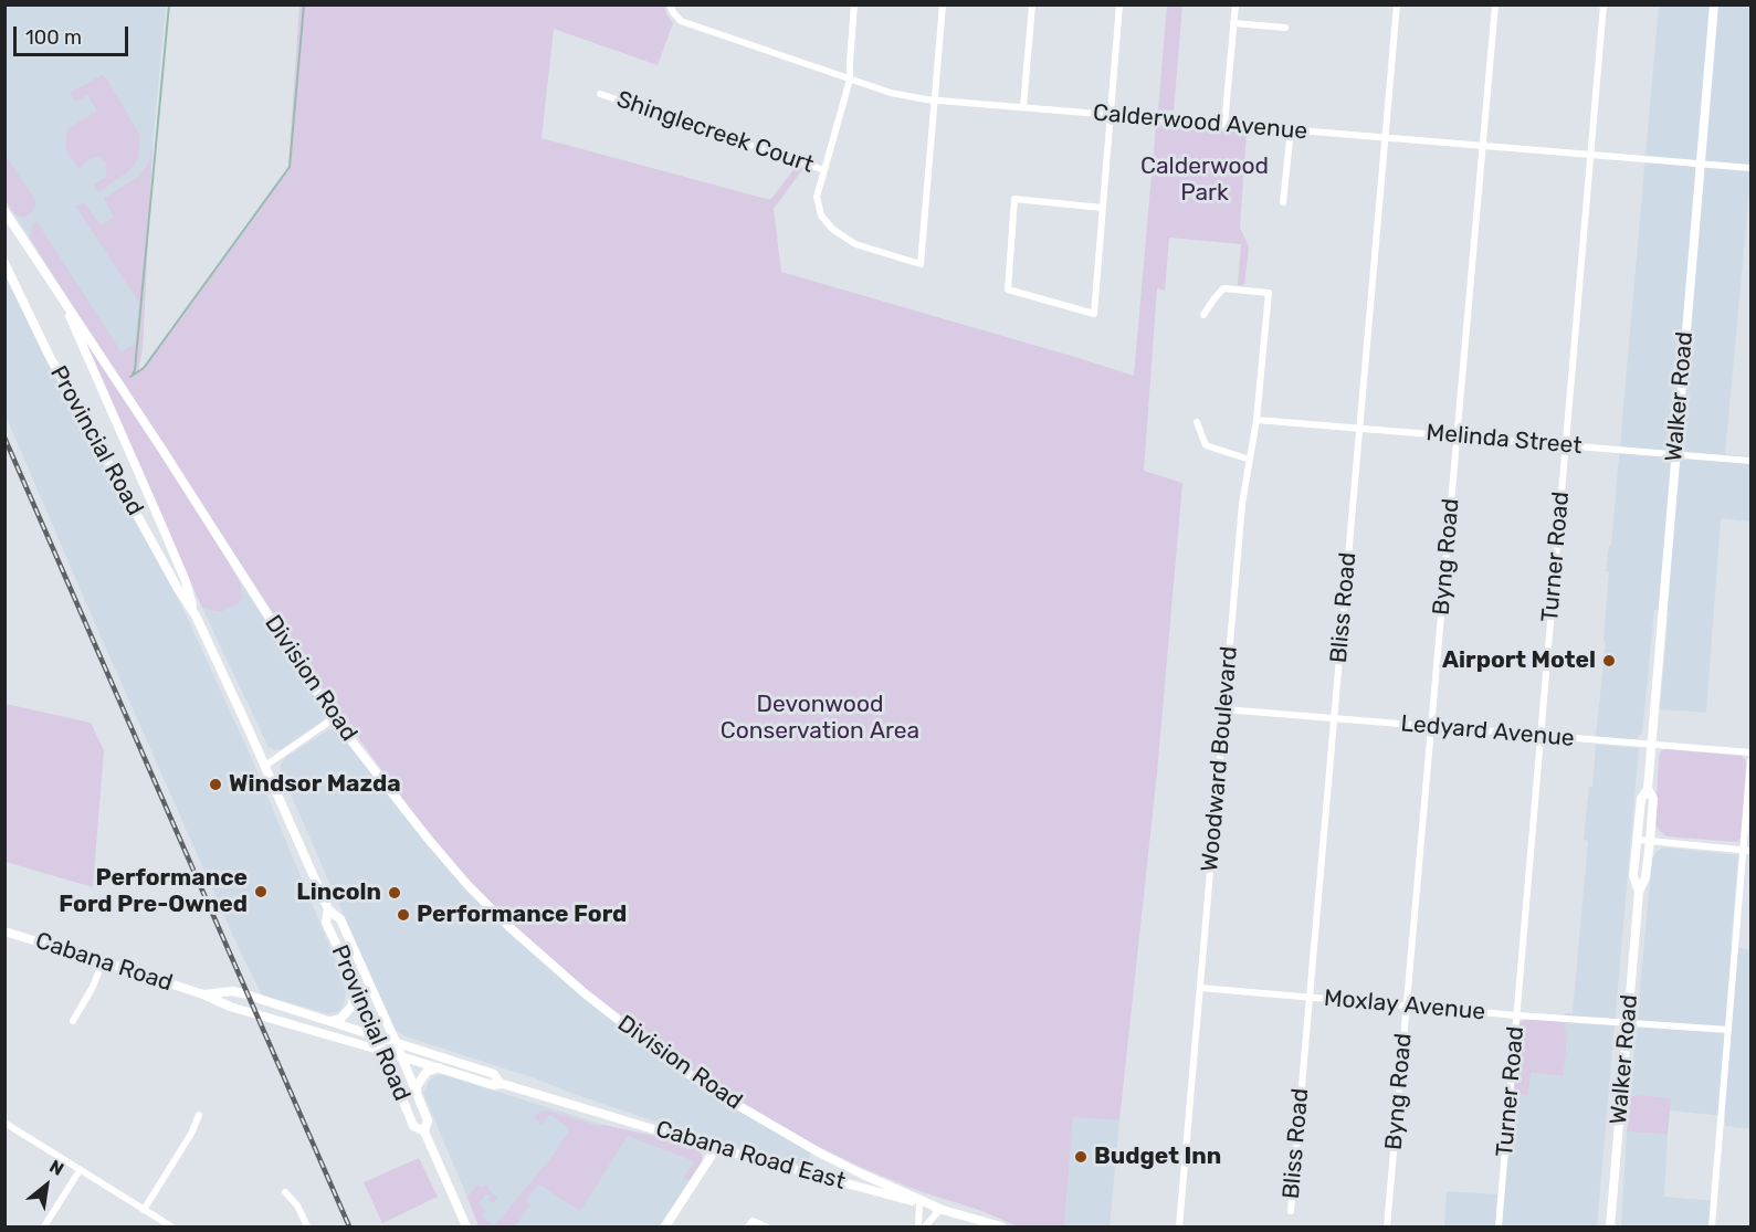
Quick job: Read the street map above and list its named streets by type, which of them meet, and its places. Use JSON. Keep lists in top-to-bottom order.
{
  "streets": {
    "main road": [
      "Walker Road",
      "Provincial Road",
      "Division Road",
      "Cabana Road",
      "Cabana Road East"
    ],
    "street": [
      "Calderwood Avenue",
      "Shinglecreek Court",
      "Melinda Street",
      "Byng Road",
      "Turner Road",
      "Bliss Road",
      "Ledyard Avenue",
      "Woodward Boulevard",
      "Moxlay Avenue"
    ]
  },
  "crossings": [
    ["Calderwood Avenue", "Shinglecreek Court"],
    ["Calderwood Avenue", "Walker Road"],
    ["Calderwood Avenue", "Byng Road"],
    ["Calderwood Avenue", "Turner Road"],
    ["Calderwood Avenue", "Bliss Road"],
    ["Walker Road", "Melinda Street"],
    ["Walker Road", "Ledyard Avenue"],
    ["Walker Road", "Moxlay Avenue"],
    ["Melinda Street", "Byng Road"],
    ["Melinda Street", "Turner Road"],
    ["Melinda Street", "Bliss Road"],
    ["Melinda Street", "Woodward Boulevard"],
    ["Provincial Road", "Division Road"],
    ["Provincial Road", "Cabana Road"],
    ["Provincial Road", "Cabana Road East"],
    ["Byng Road", "Ledyard Avenue"],
    ["Byng Road", "Moxlay Avenue"],
    ["Turner Road", "Ledyard Avenue"],
    ["Turner Road", "Moxlay Avenue"],
    ["Bliss Road", "Ledyard Avenue"],
    ["Bliss Road", "Moxlay Avenue"],
    ["Division Road", "Cabana Road East"],
    ["Ledyard Avenue", "Woodward Boulevard"],
    ["Woodward Boulevard", "Moxlay Avenue"],
    ["Cabana Road", "Cabana Road East"]
  ],
  "parks": ["Calderwood Park", "Devonwood Conservation Area"],
  "places": [
    "Airport Motel",
    "Windsor Mazda",
    "Performance Ford Pre-Owned",
    "Lincoln",
    "Performance Ford",
    "Budget Inn"
  ],
  "scale_bar": "100 m",
  "north": "top right"
}
